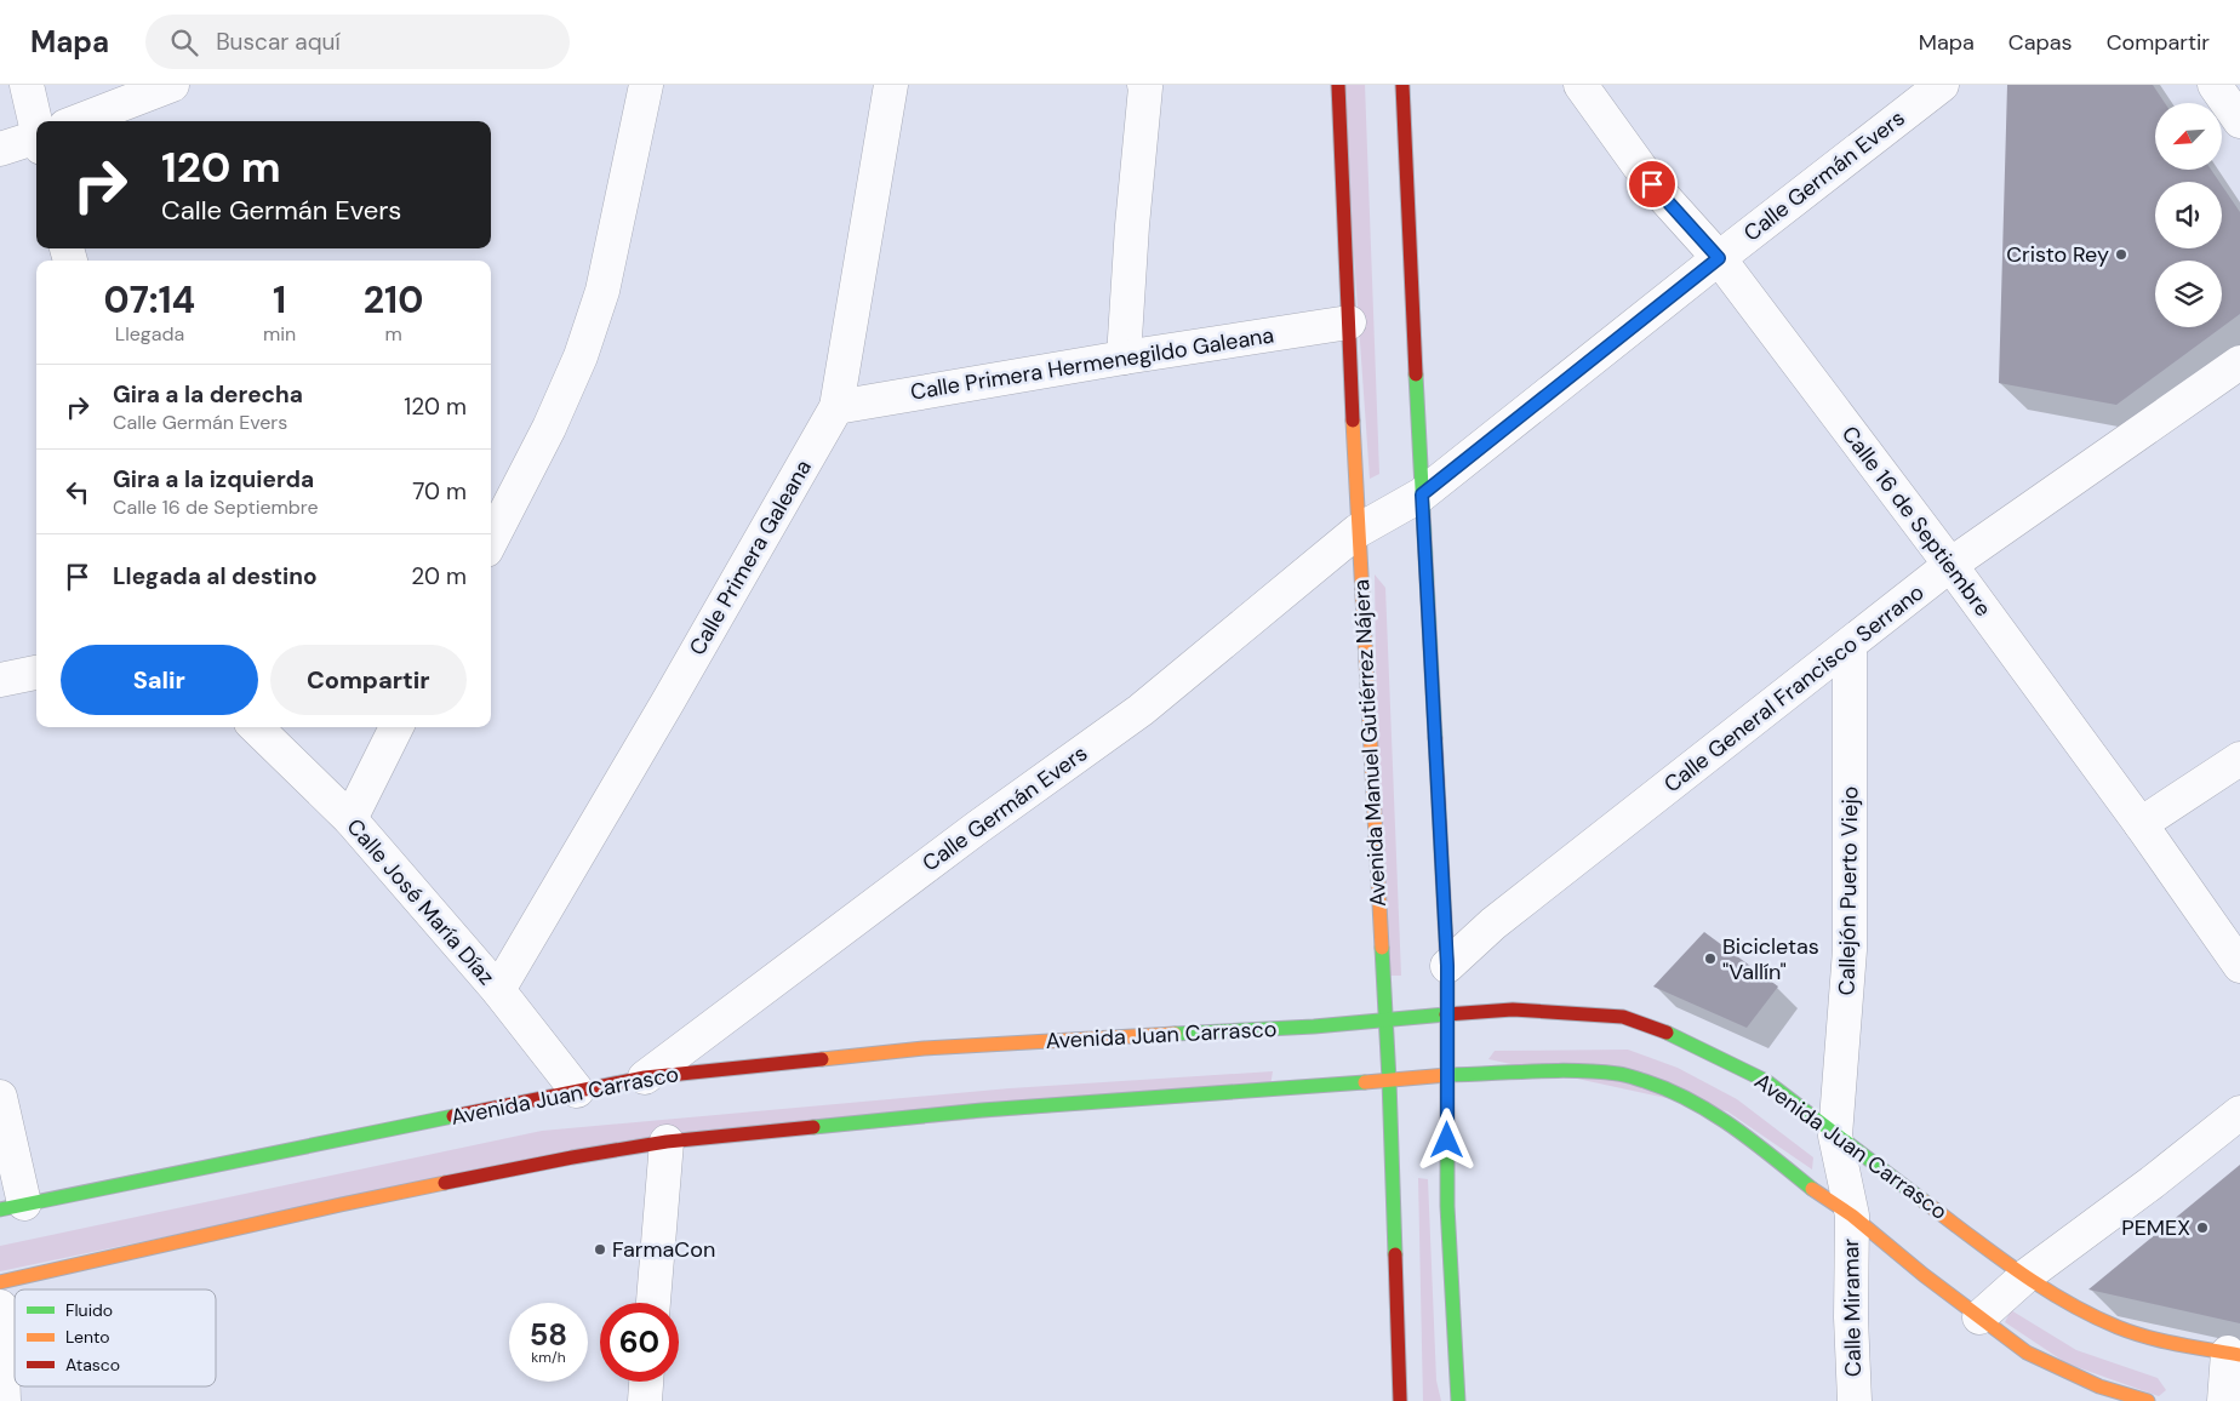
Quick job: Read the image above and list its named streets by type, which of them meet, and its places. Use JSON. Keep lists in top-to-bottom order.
{
  "streets": {
    "main road": ["Avenida Manuel Gutiérrez Nájera", "Avenida Juan Carrasco"],
    "street": [
      "Calle Germán Evers",
      "Calle Primera Hermenegildo Galeana",
      "Calle 16 de Septiembre",
      "Calle Primera Galeana",
      "Calle General Francisco Serrano",
      "Callejón Puerto Viejo",
      "Calle José María Díaz",
      "Calle Miramar"
    ]
  },
  "crossings": [
    ["Calle Germán Evers", "Calle 16 de Septiembre"],
    ["Calle Germán Evers", "Avenida Manuel Gutiérrez Nájera"],
    ["Calle Germán Evers", "Avenida Juan Carrasco"],
    ["Calle Primera Hermenegildo Galeana", "Calle Primera Galeana"],
    ["Calle Primera Hermenegildo Galeana", "Avenida Manuel Gutiérrez Nájera"],
    ["Calle 16 de Septiembre", "Calle General Francisco Serrano"],
    ["Calle Primera Galeana", "Calle José María Díaz"],
    ["Calle General Francisco Serrano", "Callejón Puerto Viejo"],
    ["Avenida Manuel Gutiérrez Nájera", "Avenida Juan Carrasco"],
    ["Callejón Puerto Viejo", "Avenida Juan Carrasco"],
    ["Callejón Puerto Viejo", "Calle Miramar"],
    ["Calle José María Díaz", "Avenida Juan Carrasco"]
  ],
  "places": [
    "Cristo Rey",
    "Bicicletas \"Vallín\"",
    "PEMEX",
    "FarmaCon"
  ],
  "legend": ["Fluido", "Lento", "Atasco"],
  "north": "bottom left",
  "page": {
    "header": "Mapa",
    "search": "Buscar aquí",
    "nav": ["Mapa", "Capas", "Compartir"],
    "turn": ["120 m", "Calle Germán Evers"],
    "eta": [
      "07:14",
      "Llegada",
      "1",
      "min",
      "210",
      "m"
    ],
    "list": [
      {
        "name": "Gira a la derecha",
        "note": "Calle Germán Evers",
        "value": "120 m"
      },
      {
        "name": "Gira a la izquierda",
        "note": "Calle 16 de Septiembre",
        "value": "70 m"
      },
      {
        "name": "Llegada al destino",
        "value": "20 m"
      }
    ],
    "buttons": ["Salir", "Compartir"],
    "speed": "58 km/h",
    "limit": "60"
  }
}
